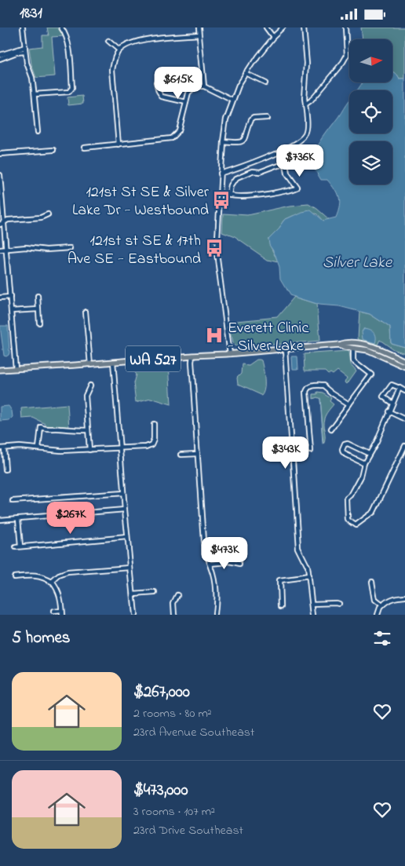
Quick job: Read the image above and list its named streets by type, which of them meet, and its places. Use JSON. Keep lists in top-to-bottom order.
{
  "streets": {
    "main road": ["WA 527"]
  },
  "water": ["Silver Lake"],
  "places": {
    "bus stop": ["121st St SE & Silver Lake Dr - Westbound", "121st st SE & 17th Ave SE - Eastbound"],
    "hospital": ["Everett Clinic - Silver Lake"]
  },
  "north": "right",
  "page": {
    "status": "18:31",
    "price": [
      "$615K",
      "$736K",
      "$343K",
      "$267K",
      "$473K"
    ],
    "heading": "5 homes",
    "list": [
      {
        "name": "$267,000",
        "note": "2 rooms · 80 m² · 23rd Avenue Southeast"
      },
      {
        "name": "$473,000",
        "note": "3 rooms · 107 m² · 23rd Drive Southeast"
      }
    ]
  }
}
